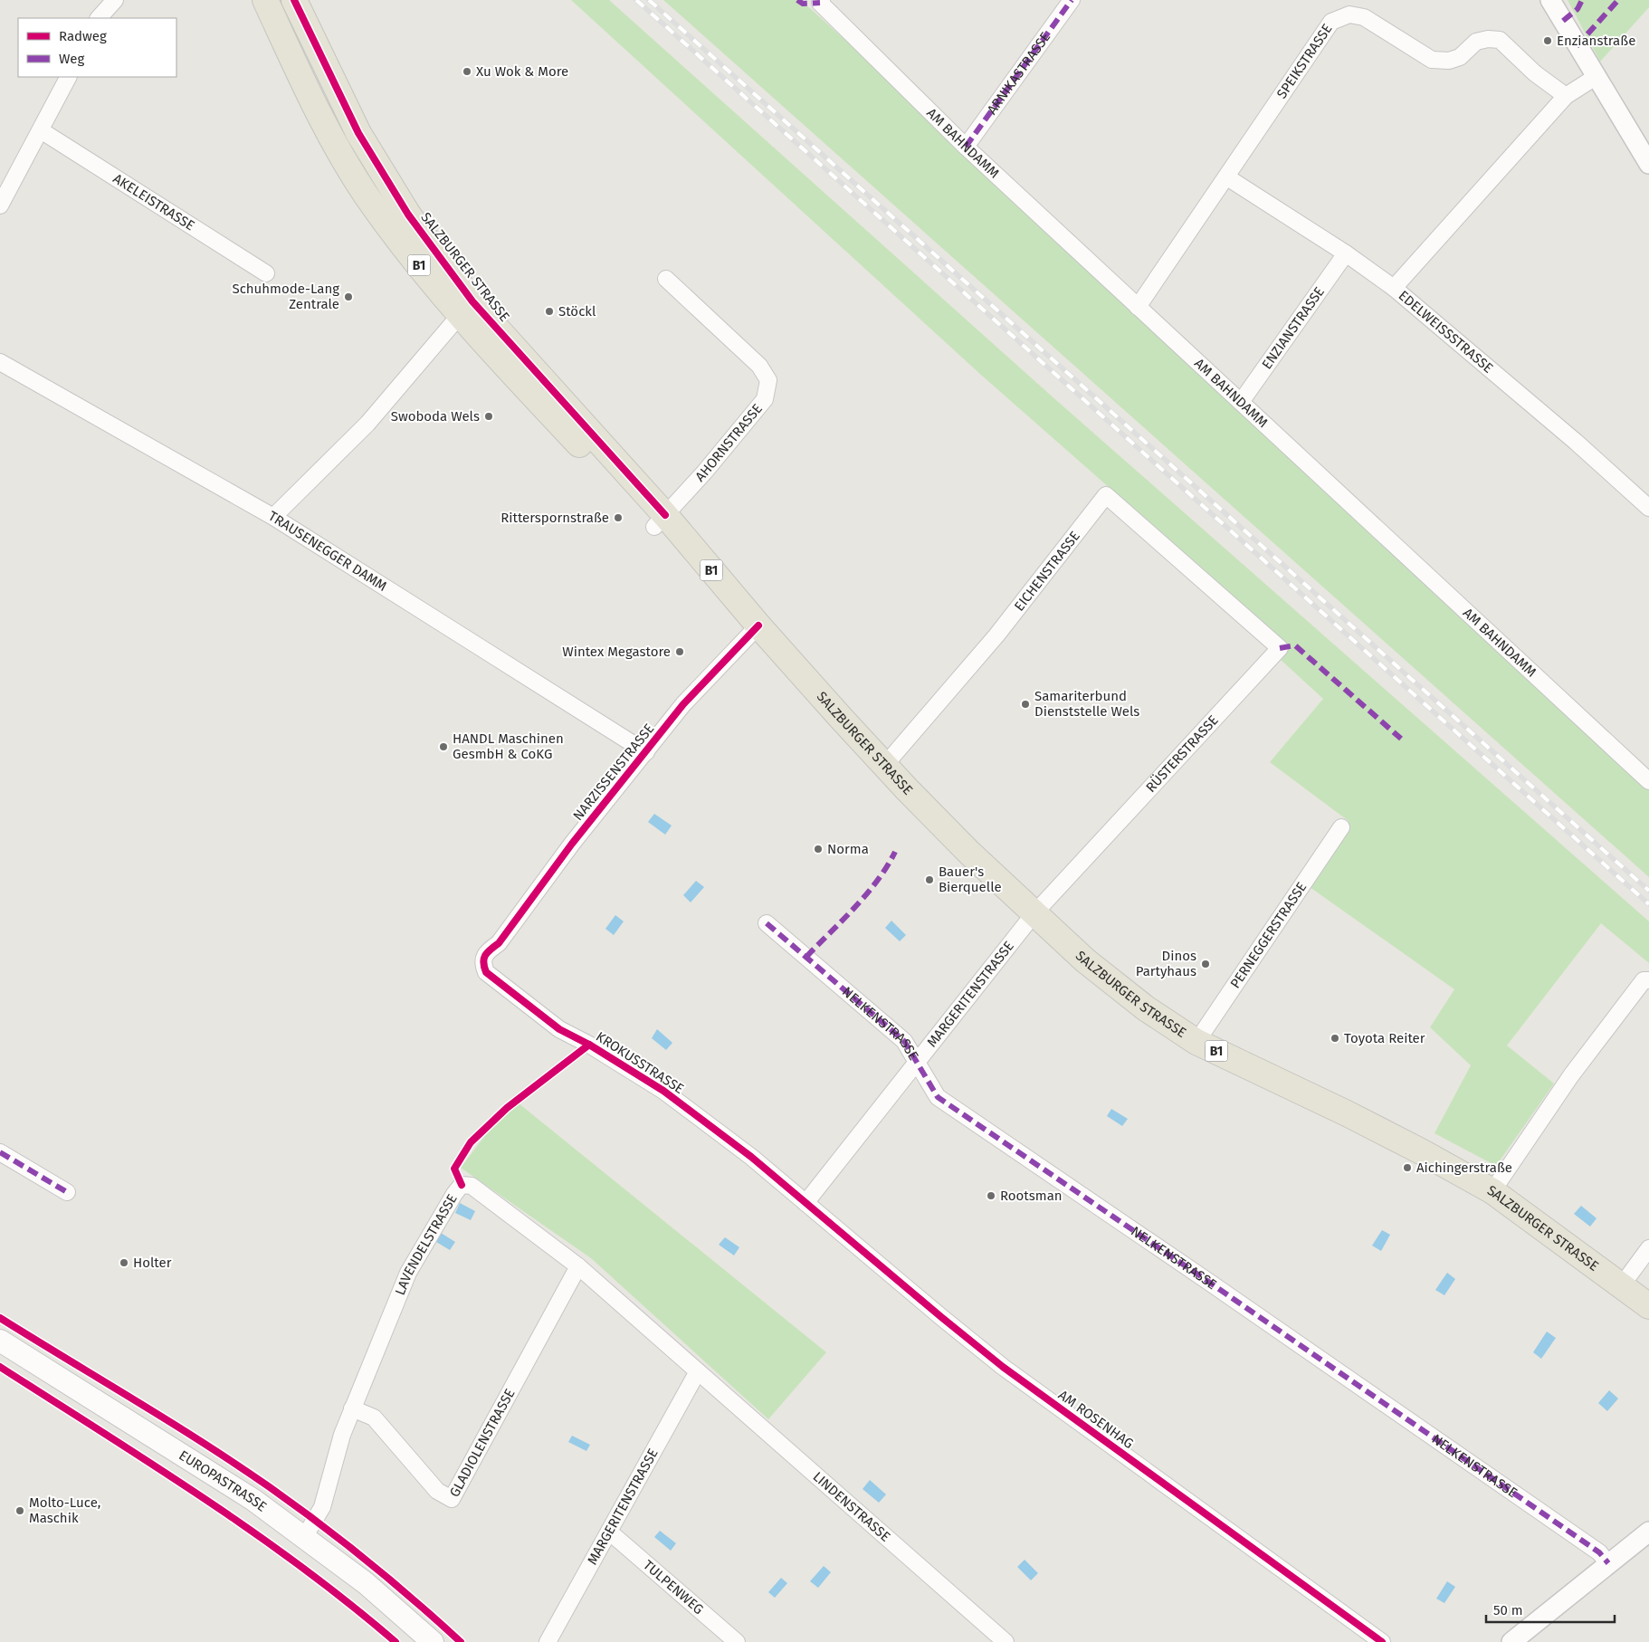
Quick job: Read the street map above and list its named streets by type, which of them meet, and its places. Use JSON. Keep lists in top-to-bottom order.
{
  "streets": {
    "main road": ["B1", "SALZBURGER STRASSE", "EUROPASTRASSE"],
    "street": [
      "SPEIKSTRASSE",
      "ARNIKASTRASSE",
      "AM BAHNDAMM",
      "AKELEISTRASSE",
      "ENZIANSTRASSE",
      "EDELWEISSSTRASSE",
      "AHORNSTRASSE",
      "TRAUSENEGGER DAMM",
      "EICHENSTRASSE",
      "RÜSTERSTRASSE",
      "NARZISSENSTRASSE",
      "PERNEGGERSTRASSE",
      "MARGERITENSTRASSE",
      "NELKENSTRASSE",
      "KROKUSSTRASSE",
      "LAVENDELSTRASSE",
      "AM ROSENHAG",
      "GLADIOLENSTRASSE",
      "LINDENSTRASSE",
      "TULPENWEG"
    ]
  },
  "crossings": [
    ["SPEIKSTRASSE", "AM BAHNDAMM"],
    ["SPEIKSTRASSE", "EDELWEISSSTRASSE"],
    ["ARNIKASTRASSE", "AM BAHNDAMM"],
    ["AM BAHNDAMM", "ENZIANSTRASSE"],
    ["SALZBURGER STRASSE", "AHORNSTRASSE"],
    ["SALZBURGER STRASSE", "EICHENSTRASSE"],
    ["SALZBURGER STRASSE", "RÜSTERSTRASSE"],
    ["SALZBURGER STRASSE", "NARZISSENSTRASSE"],
    ["SALZBURGER STRASSE", "PERNEGGERSTRASSE"],
    ["SALZBURGER STRASSE", "MARGERITENSTRASSE"],
    ["ENZIANSTRASSE", "EDELWEISSSTRASSE"],
    ["TRAUSENEGGER DAMM", "NARZISSENSTRASSE"],
    ["EICHENSTRASSE", "RÜSTERSTRASSE"],
    ["RÜSTERSTRASSE", "MARGERITENSTRASSE"],
    ["NARZISSENSTRASSE", "KROKUSSTRASSE"],
    ["MARGERITENSTRASSE", "NELKENSTRASSE"],
    ["MARGERITENSTRASSE", "KROKUSSTRASSE"],
    ["MARGERITENSTRASSE", "LAVENDELSTRASSE"],
    ["MARGERITENSTRASSE", "AM ROSENHAG"],
    ["MARGERITENSTRASSE", "LINDENSTRASSE"],
    ["MARGERITENSTRASSE", "TULPENWEG"],
    ["KROKUSSTRASSE", "AM ROSENHAG"],
    ["LAVENDELSTRASSE", "GLADIOLENSTRASSE"],
    ["LAVENDELSTRASSE", "EUROPASTRASSE"],
    ["LAVENDELSTRASSE", "LINDENSTRASSE"]
  ],
  "places": [
    "Enzianstraße",
    "Xu Wok & More",
    "Schuhmode-Lang Zentrale",
    "Stöckl",
    "Swoboda Wels",
    "Ritterspornstraße",
    "Wintex Megastore",
    "Samariterbund Dienststelle Wels",
    "HANDL Maschinen GesmbH & CoKG",
    "Norma",
    "Bauer's Bierquelle",
    "Dinos Partyhaus",
    "Toyota Reiter",
    "Aichingerstraße",
    "Rootsman",
    "Holter",
    "Molto-Luce, Maschik"
  ],
  "legend": ["Radweg", "Weg"],
  "scale_bar": "50 m"
}
